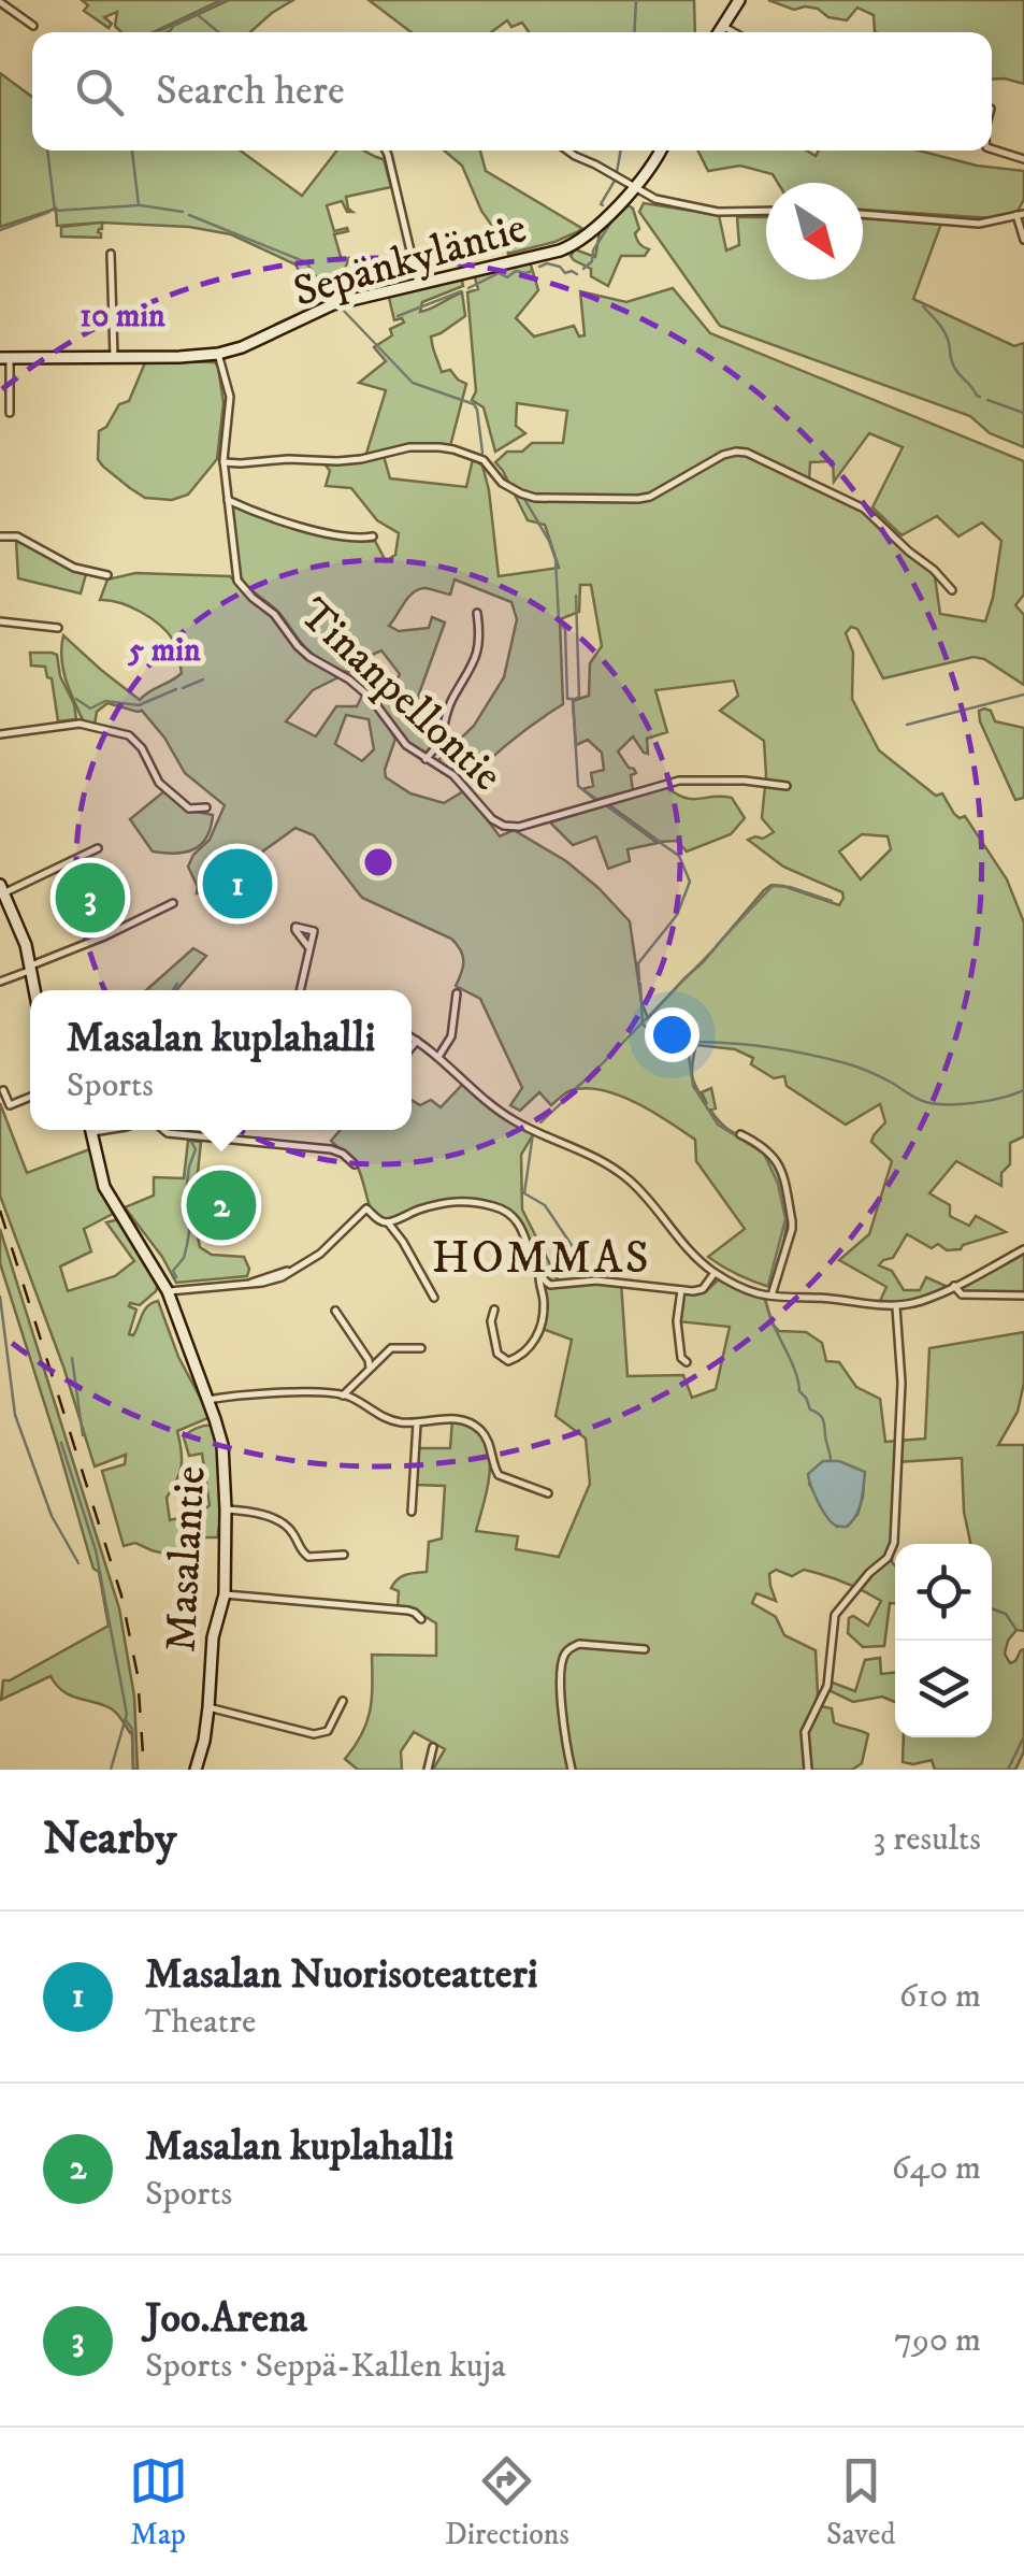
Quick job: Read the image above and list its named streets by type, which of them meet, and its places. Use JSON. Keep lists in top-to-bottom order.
{
  "streets": {
    "street": ["Sepänkyläntie", "Tinanpellontie", "Masalantie"]
  },
  "districts": ["HOMMAS"],
  "north": "bottom right",
  "page": {
    "search": "Search here",
    "pins": ["1", "3", "2"],
    "popup": ["Masalan kuplahalli", "Sports"],
    "heading": ["Nearby", "3 results"],
    "list": [
      {
        "mark": "1",
        "name": "Masalan Nuorisoteatteri",
        "note": "Theatre",
        "value": "610 m"
      },
      {
        "mark": "2",
        "name": "Masalan kuplahalli",
        "note": "Sports",
        "value": "640 m"
      },
      {
        "mark": "3",
        "name": "Joo.Arena",
        "note": "Sports · Seppä-Kallen kuja",
        "value": "790 m"
      }
    ],
    "nav": ["Map", "Directions", "Saved"]
  },
  "rings": ["10 min", "5 min"]
}
